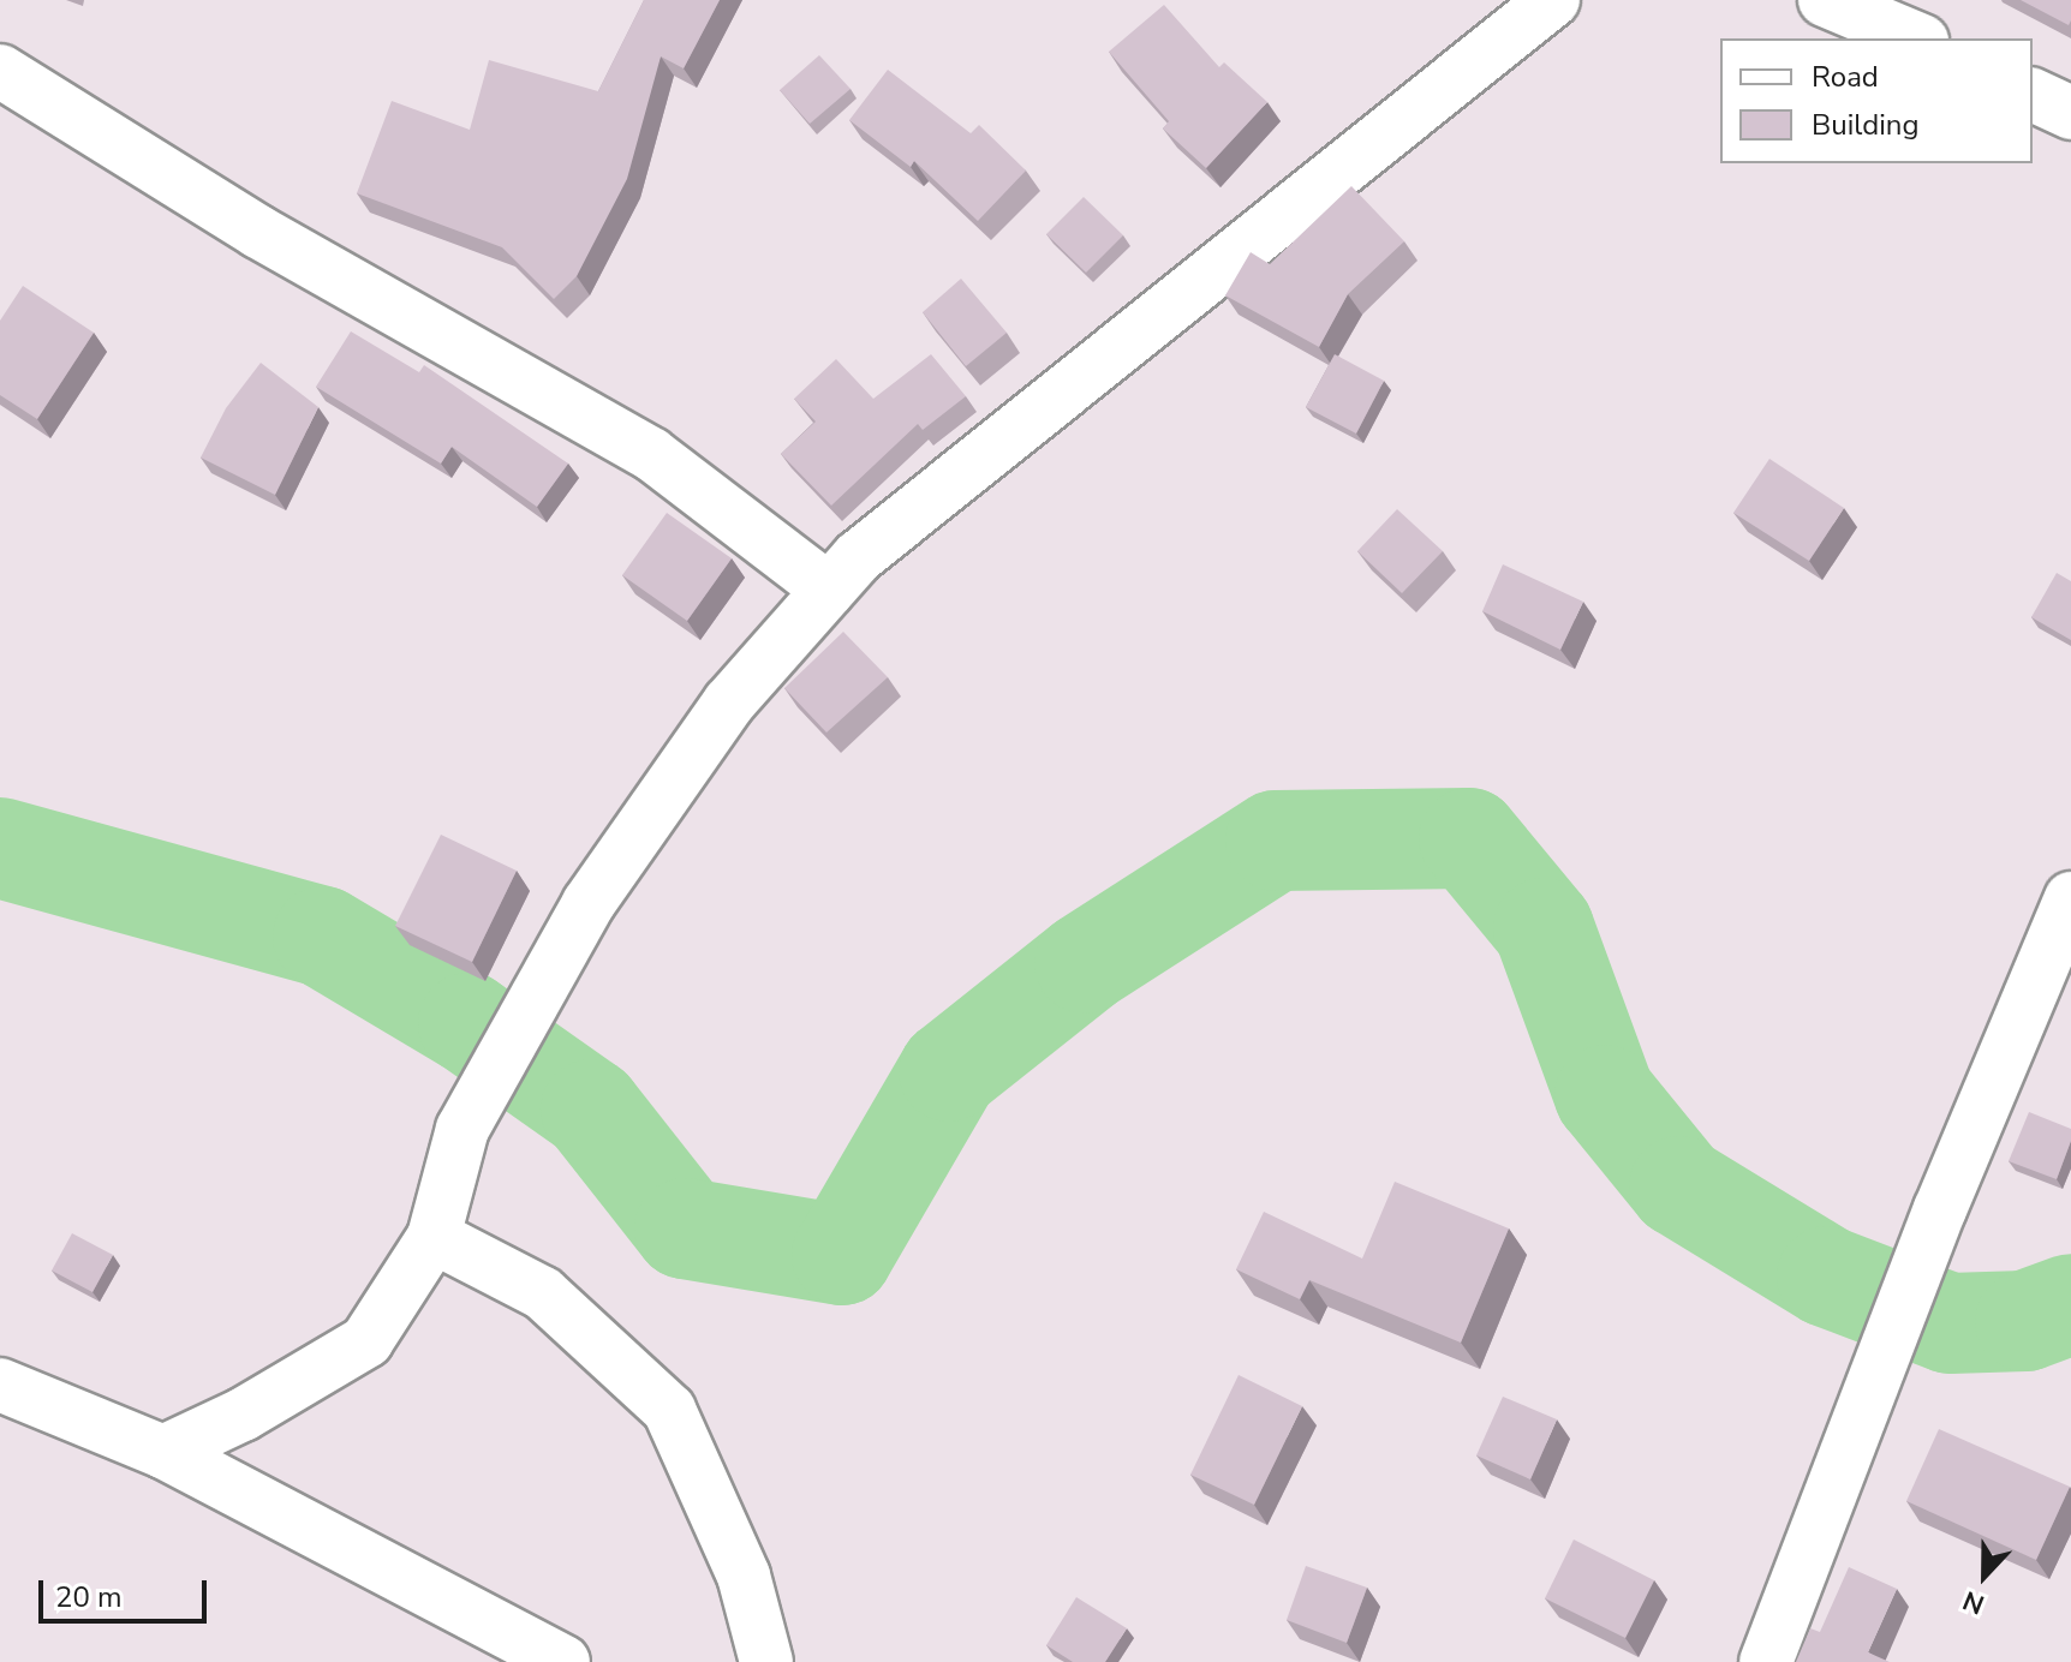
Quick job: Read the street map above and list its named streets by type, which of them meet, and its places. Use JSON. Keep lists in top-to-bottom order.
{
  "legend": ["Road", "Building"],
  "scale_bar": "20 m",
  "north": "bottom"
}
